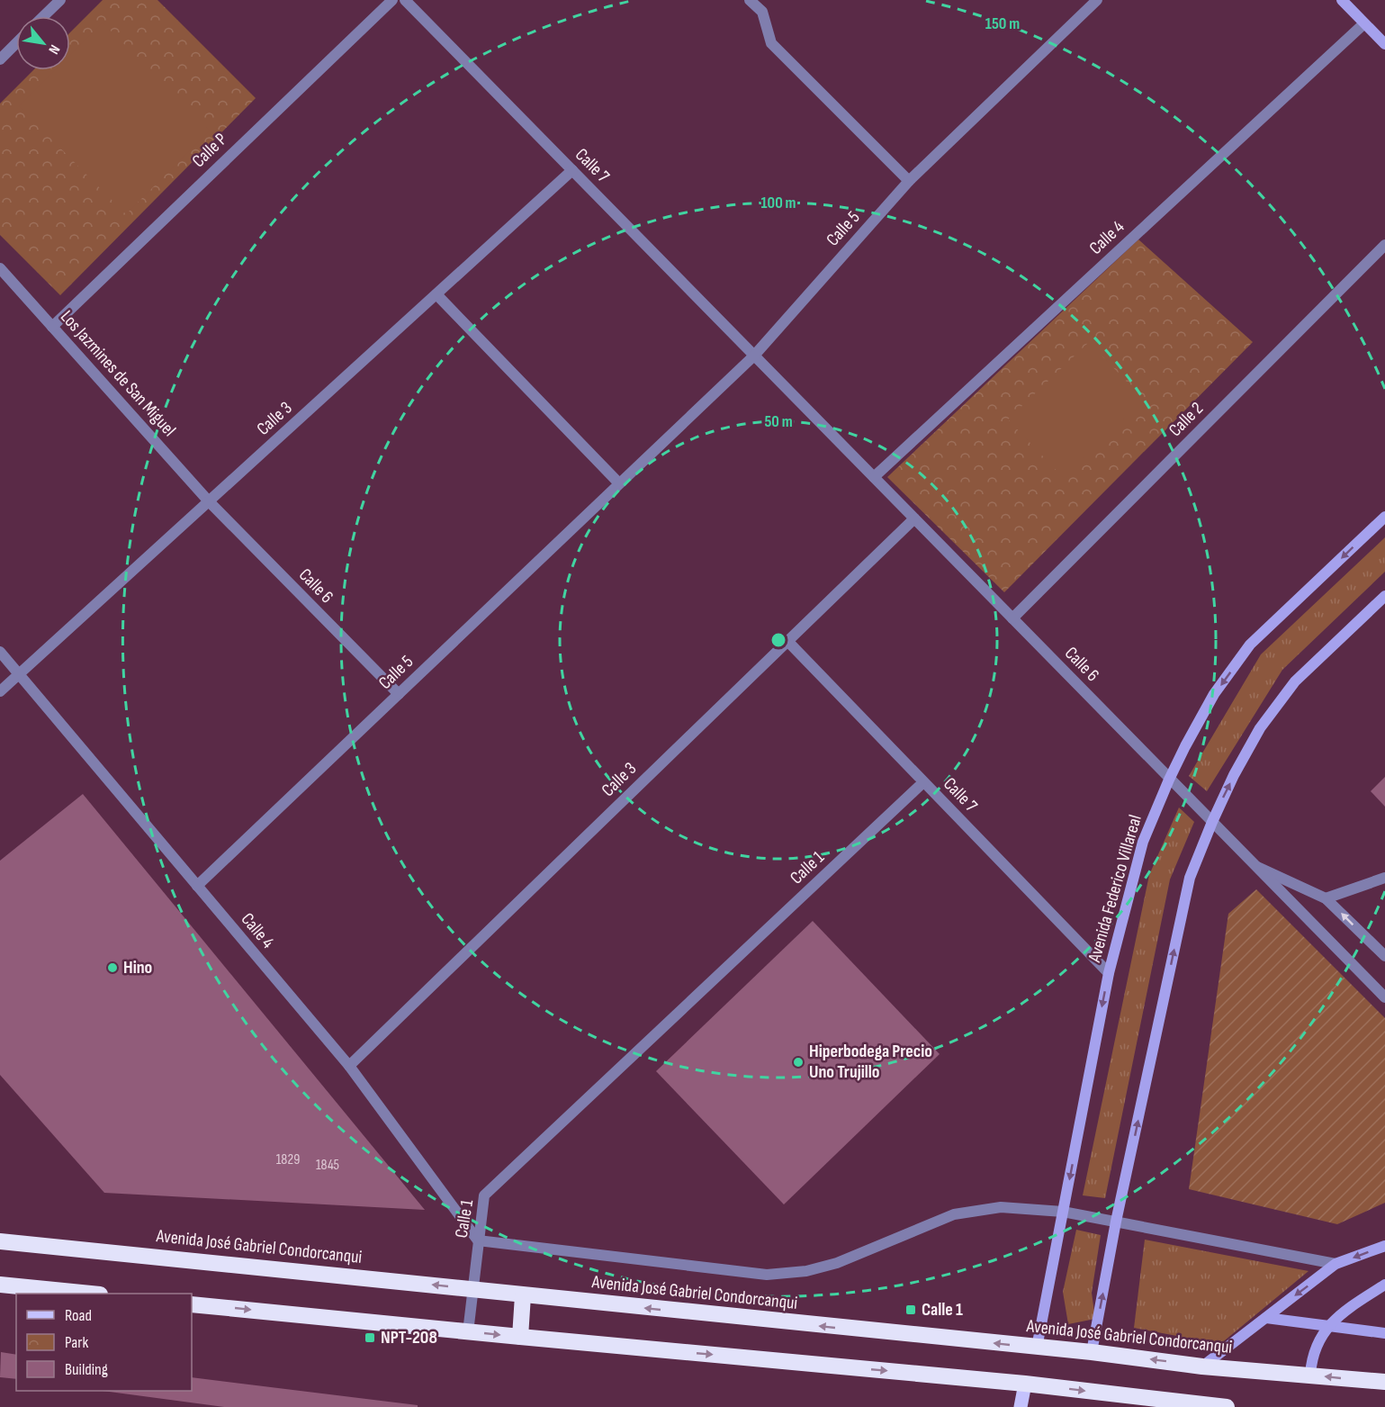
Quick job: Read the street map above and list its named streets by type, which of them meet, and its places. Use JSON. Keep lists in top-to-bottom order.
{
  "streets": {
    "highway": ["Avenida José Gabriel Condorcanqui"],
    "main road": ["Avenida Federico Villareal"],
    "street": [
      "Calle P",
      "Calle 7",
      "Calle 5",
      "Calle 4",
      "Los Jazmines de San Miguel",
      "Calle 3",
      "Calle 2",
      "Calle 6",
      "Calle 1"
    ]
  },
  "crossings": [
    ["Calle P", "Los Jazmines de San Miguel"],
    ["Calle 7", "Calle 5"],
    ["Calle 7", "Calle 3"],
    ["Calle 7", "Calle 6"],
    ["Calle 7", "Calle 1"],
    ["Calle 7", "Avenida Federico Villareal"],
    ["Calle 5", "Calle 4"],
    ["Calle 5", "Calle 6"],
    ["Calle 4", "Calle 3"],
    ["Calle 4", "Calle 6"],
    ["Calle 4", "Calle 1"],
    ["Calle 4", "Avenida José Gabriel Condorcanqui"],
    ["Los Jazmines de San Miguel", "Calle 3"],
    ["Los Jazmines de San Miguel", "Calle 6"],
    ["Calle 3", "Calle 6"],
    ["Calle 2", "Calle 6"],
    ["Calle 6", "Avenida Federico Villareal"],
    ["Calle 1", "Avenida José Gabriel Condorcanqui"],
    ["Avenida Federico Villareal", "Avenida José Gabriel Condorcanqui"]
  ],
  "places": {
    "other": ["Hino", "Hiperbodega Precio Uno Trujillo"],
    "transit": ["Calle 1", "NPT-208"]
  },
  "house_numbers": ["1829", "1845"],
  "legend": ["Road", "Park", "Building"],
  "north": "bottom right",
  "rings": ["150 m", "100 m", "50 m"]
}
